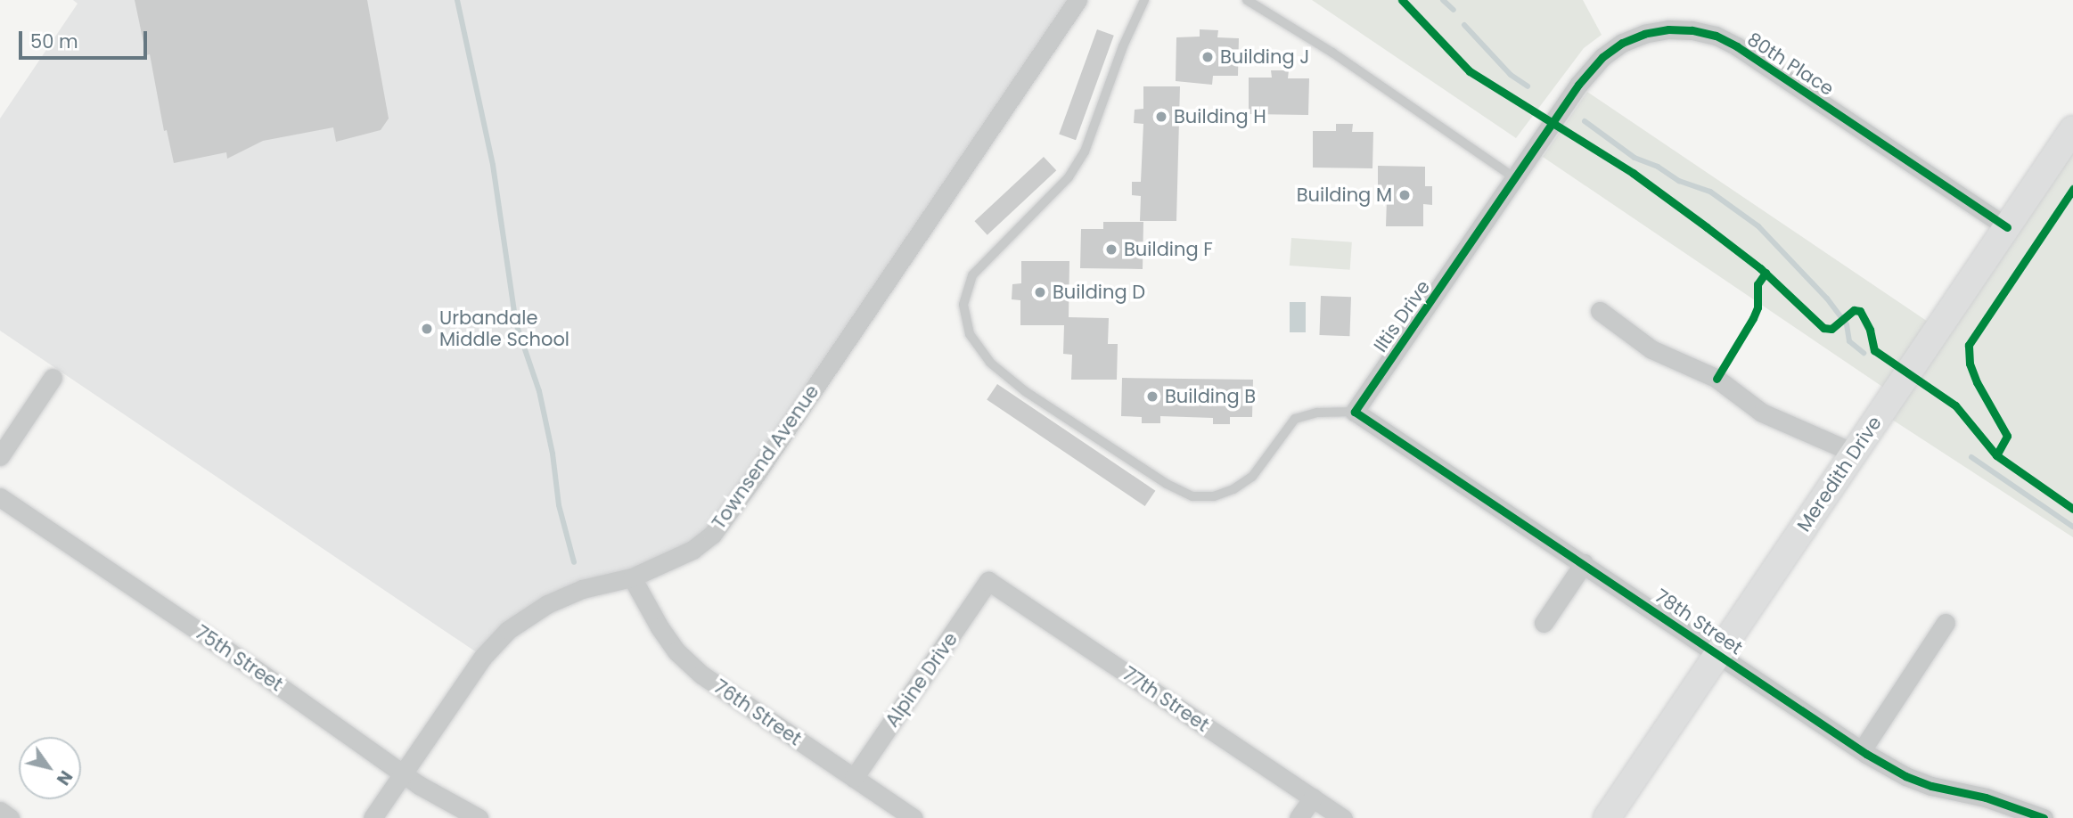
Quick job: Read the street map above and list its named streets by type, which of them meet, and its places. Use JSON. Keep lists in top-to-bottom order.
{
  "streets": {
    "main road": ["Meredith Drive"],
    "street": [
      "80th Place",
      "Iltis Drive",
      "Townsend Avenue",
      "78th Street",
      "75th Street",
      "Alpine Drive",
      "77th Street",
      "76th Street"
    ]
  },
  "crossings": [
    ["80th Place", "Iltis Drive"],
    ["80th Place", "Meredith Drive"],
    ["Iltis Drive", "78th Street"],
    ["Townsend Avenue", "75th Street"],
    ["Townsend Avenue", "76th Street"],
    ["Meredith Drive", "78th Street"],
    ["Alpine Drive", "77th Street"],
    ["Alpine Drive", "76th Street"]
  ],
  "places": [
    "Building J",
    "Building H",
    "Building M",
    "Building F",
    "Building D",
    "Urbandale Middle School",
    "Building B"
  ],
  "scale_bar": "50 m",
  "north": "bottom right"
}
